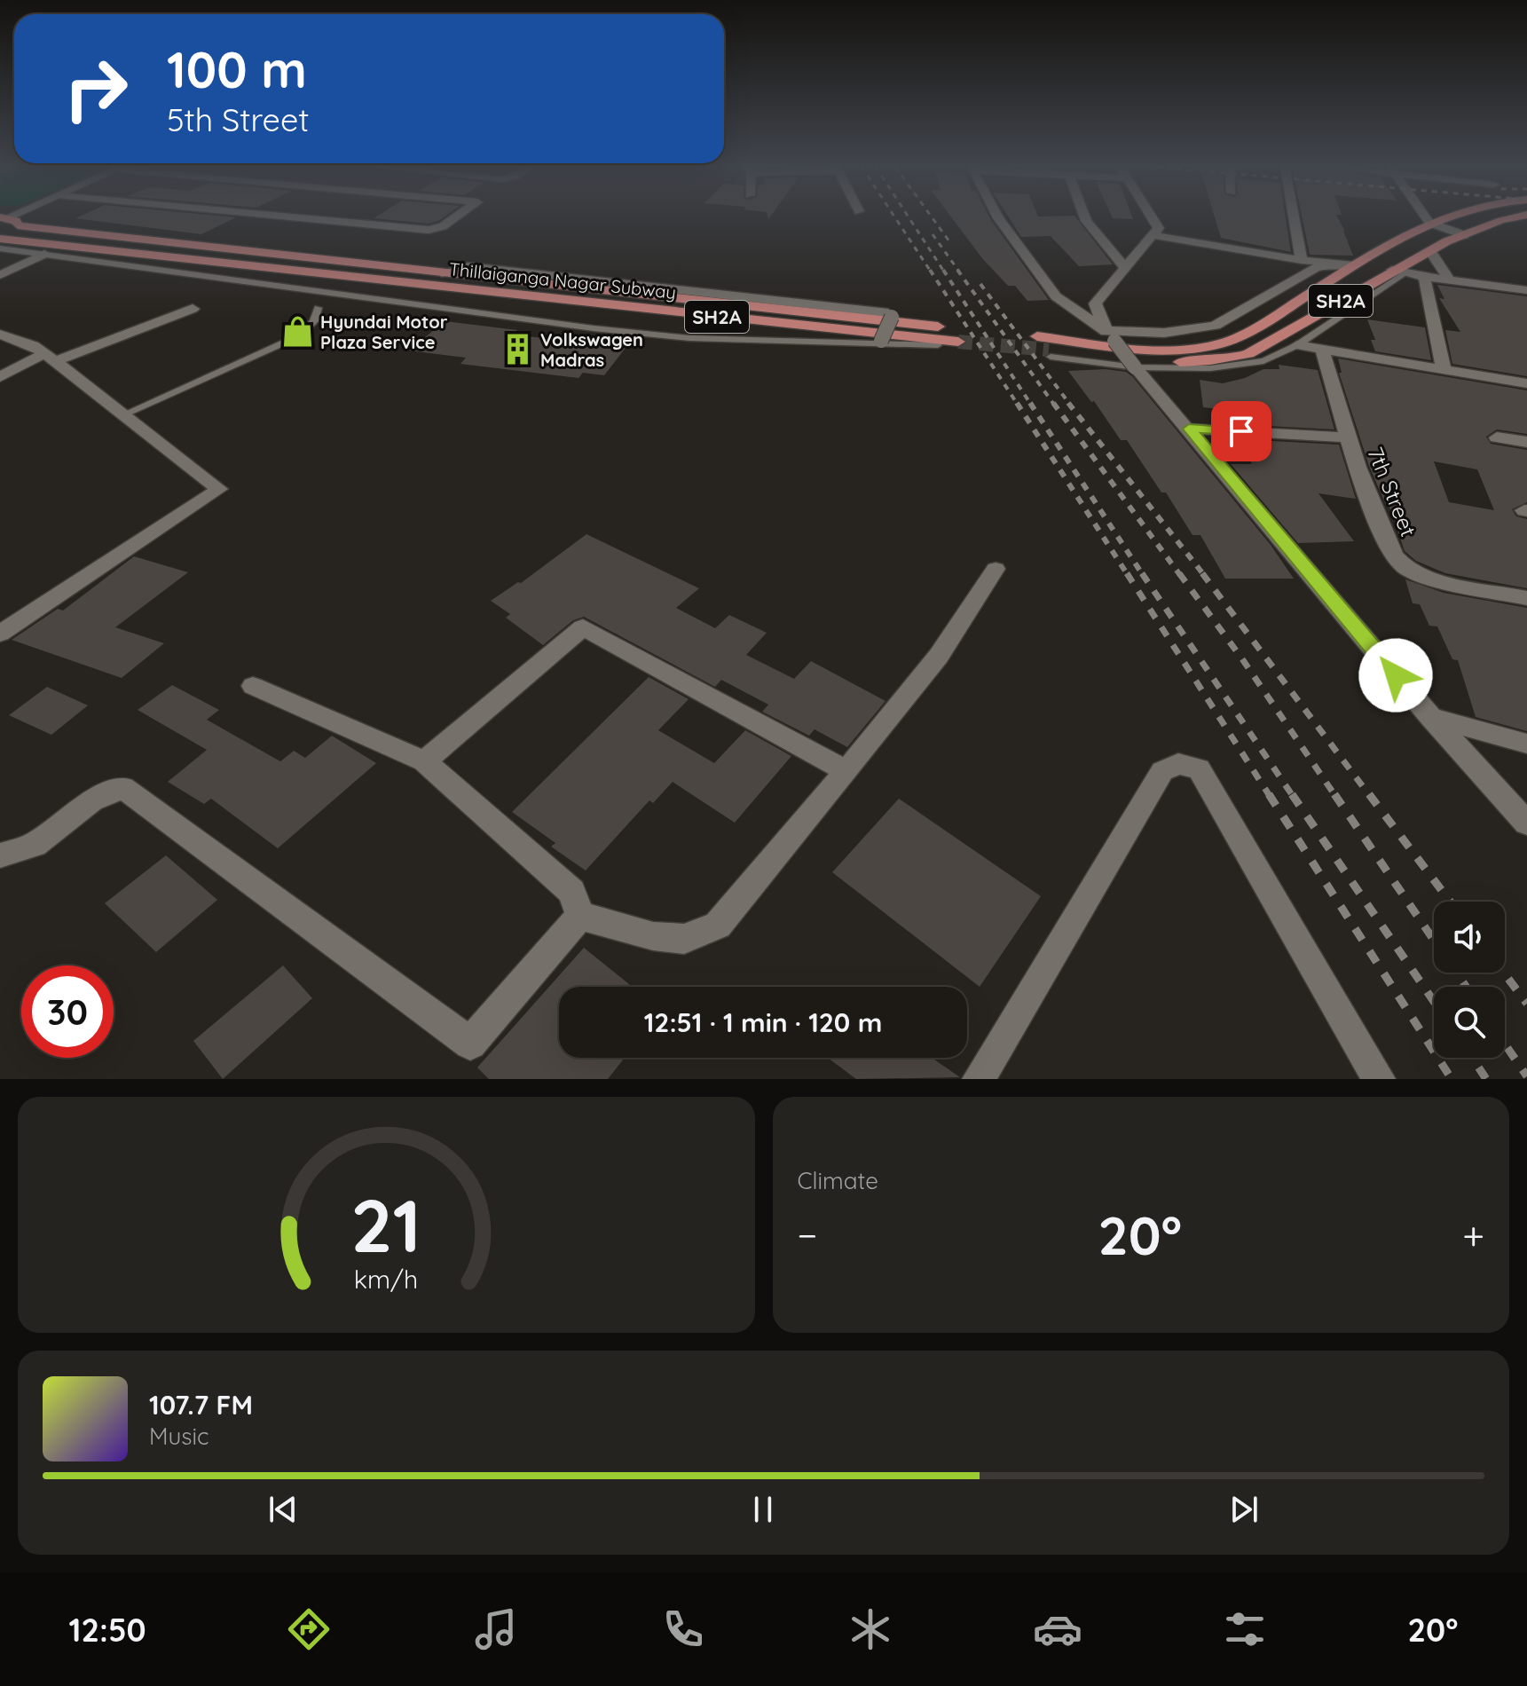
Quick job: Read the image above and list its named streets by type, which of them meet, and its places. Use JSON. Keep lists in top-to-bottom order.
{
  "streets": {
    "main road": ["Thillaiganga Nagar Subway", "SH2A"],
    "street": ["7th Street"]
  },
  "crossings": [
    ["Thillaiganga Nagar Subway", "SH2A"]
  ],
  "places": {
    "shop": ["Hyundai Motor Plaza Service"],
    "building": ["Volkswagen Madras"]
  },
  "page": {
    "turn": ["100 m", "5th Street"],
    "limit": "30",
    "trip": "12:51 · 1 min · 120 m",
    "tile": "Climate",
    "heat": ["−", "20°", "+"],
    "song": ["107.7 FM", "Music"],
    "tabs": ["12:50", "20°"],
    "gauge": ["21", "km/h"]
  }
}
